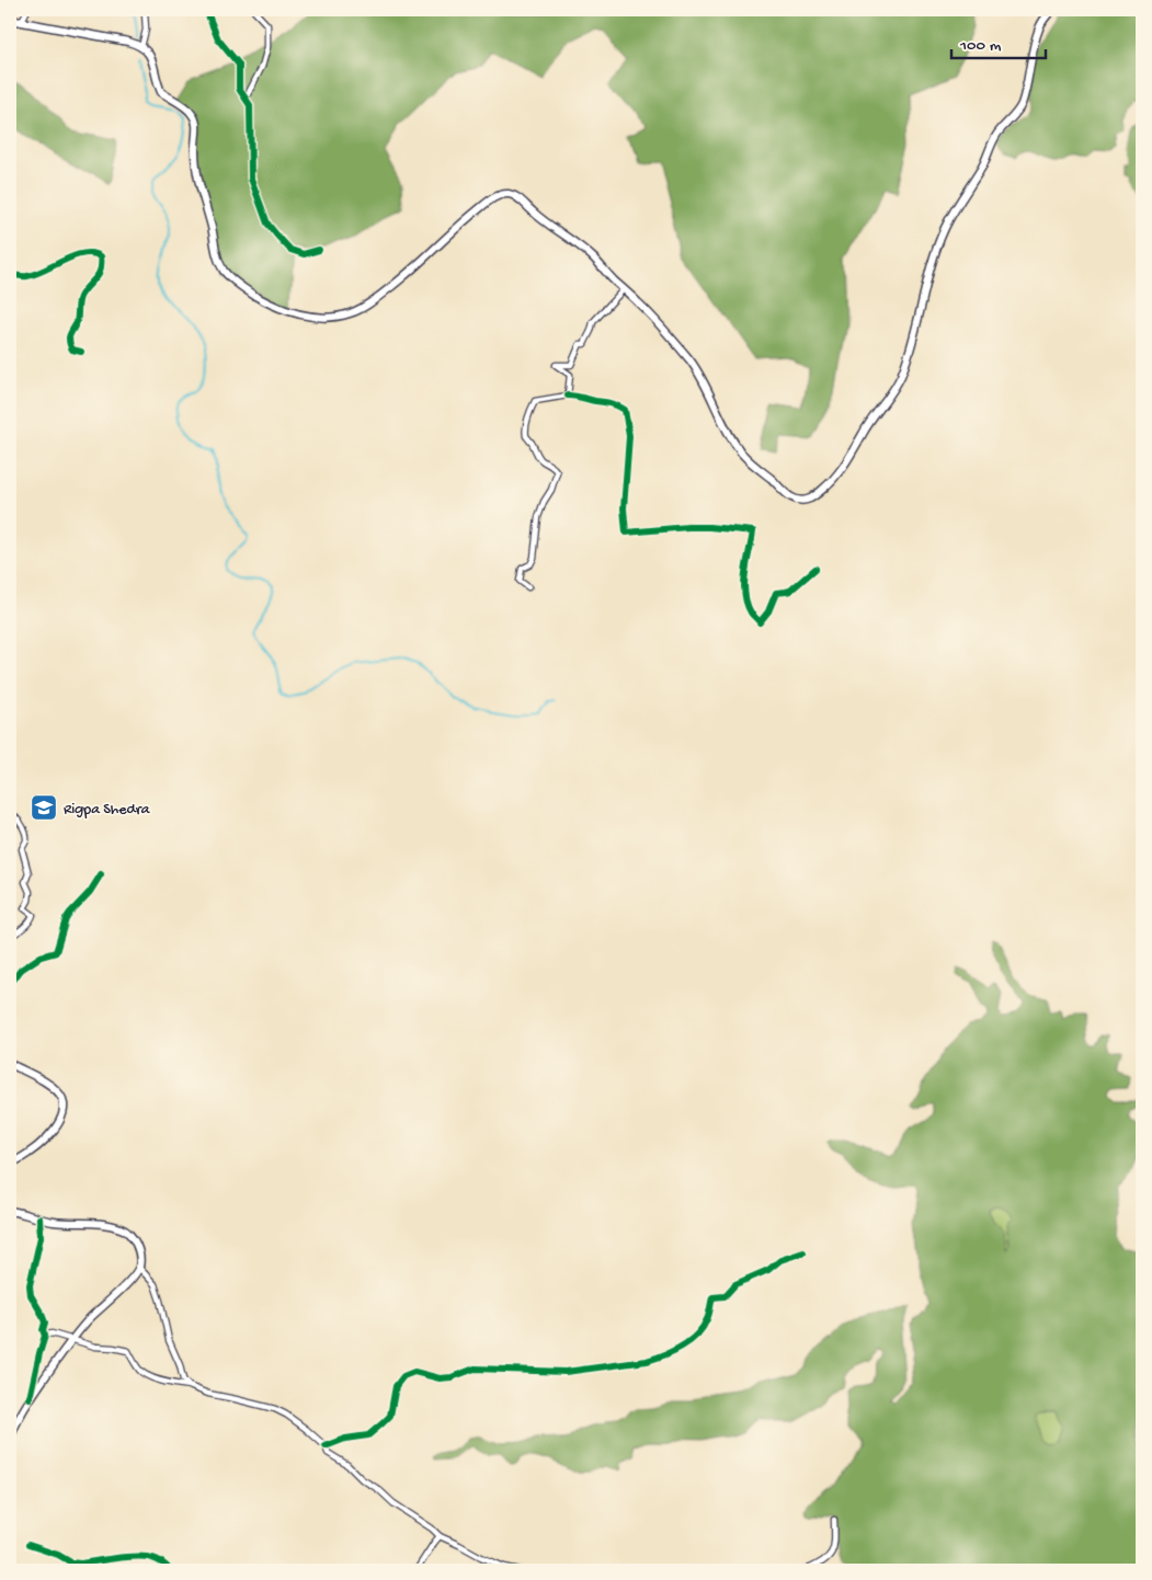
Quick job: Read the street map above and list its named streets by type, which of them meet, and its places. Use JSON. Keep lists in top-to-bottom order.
{
  "places": {
    "school or university": ["Rigpa Shedra"]
  },
  "scale_bar": "100 m"
}
